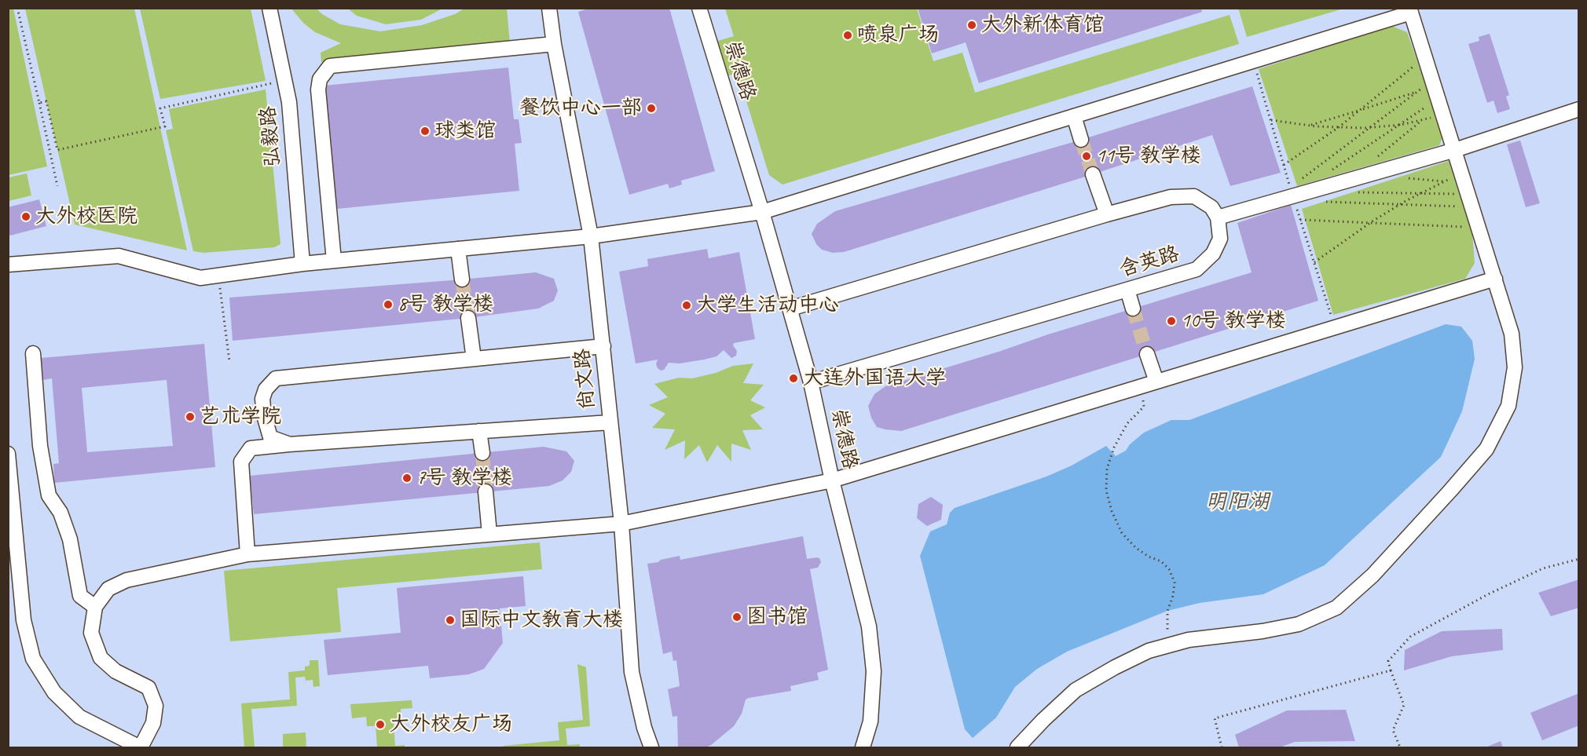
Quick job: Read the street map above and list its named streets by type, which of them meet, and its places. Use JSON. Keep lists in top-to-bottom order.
{
  "streets": {
    "street": [
      "崇德路",
      "弘毅路",
      "含英路",
      "尚文路"
    ]
  },
  "crossings": [
    ["崇德路", "含英路"]
  ],
  "water": ["明阳湖"],
  "places": [
    "大外新体育馆",
    "喷泉广场",
    "餐饮中心一部",
    "球类馆",
    "11号 教学楼",
    "大外校医院",
    "8号 教学楼",
    "大学生活动中心",
    "10号 教学楼",
    "大连外国语大学",
    "艺术学院",
    "7号 教学楼",
    "图书馆",
    "国际中文教育大楼",
    "大外校友广场"
  ]
}
